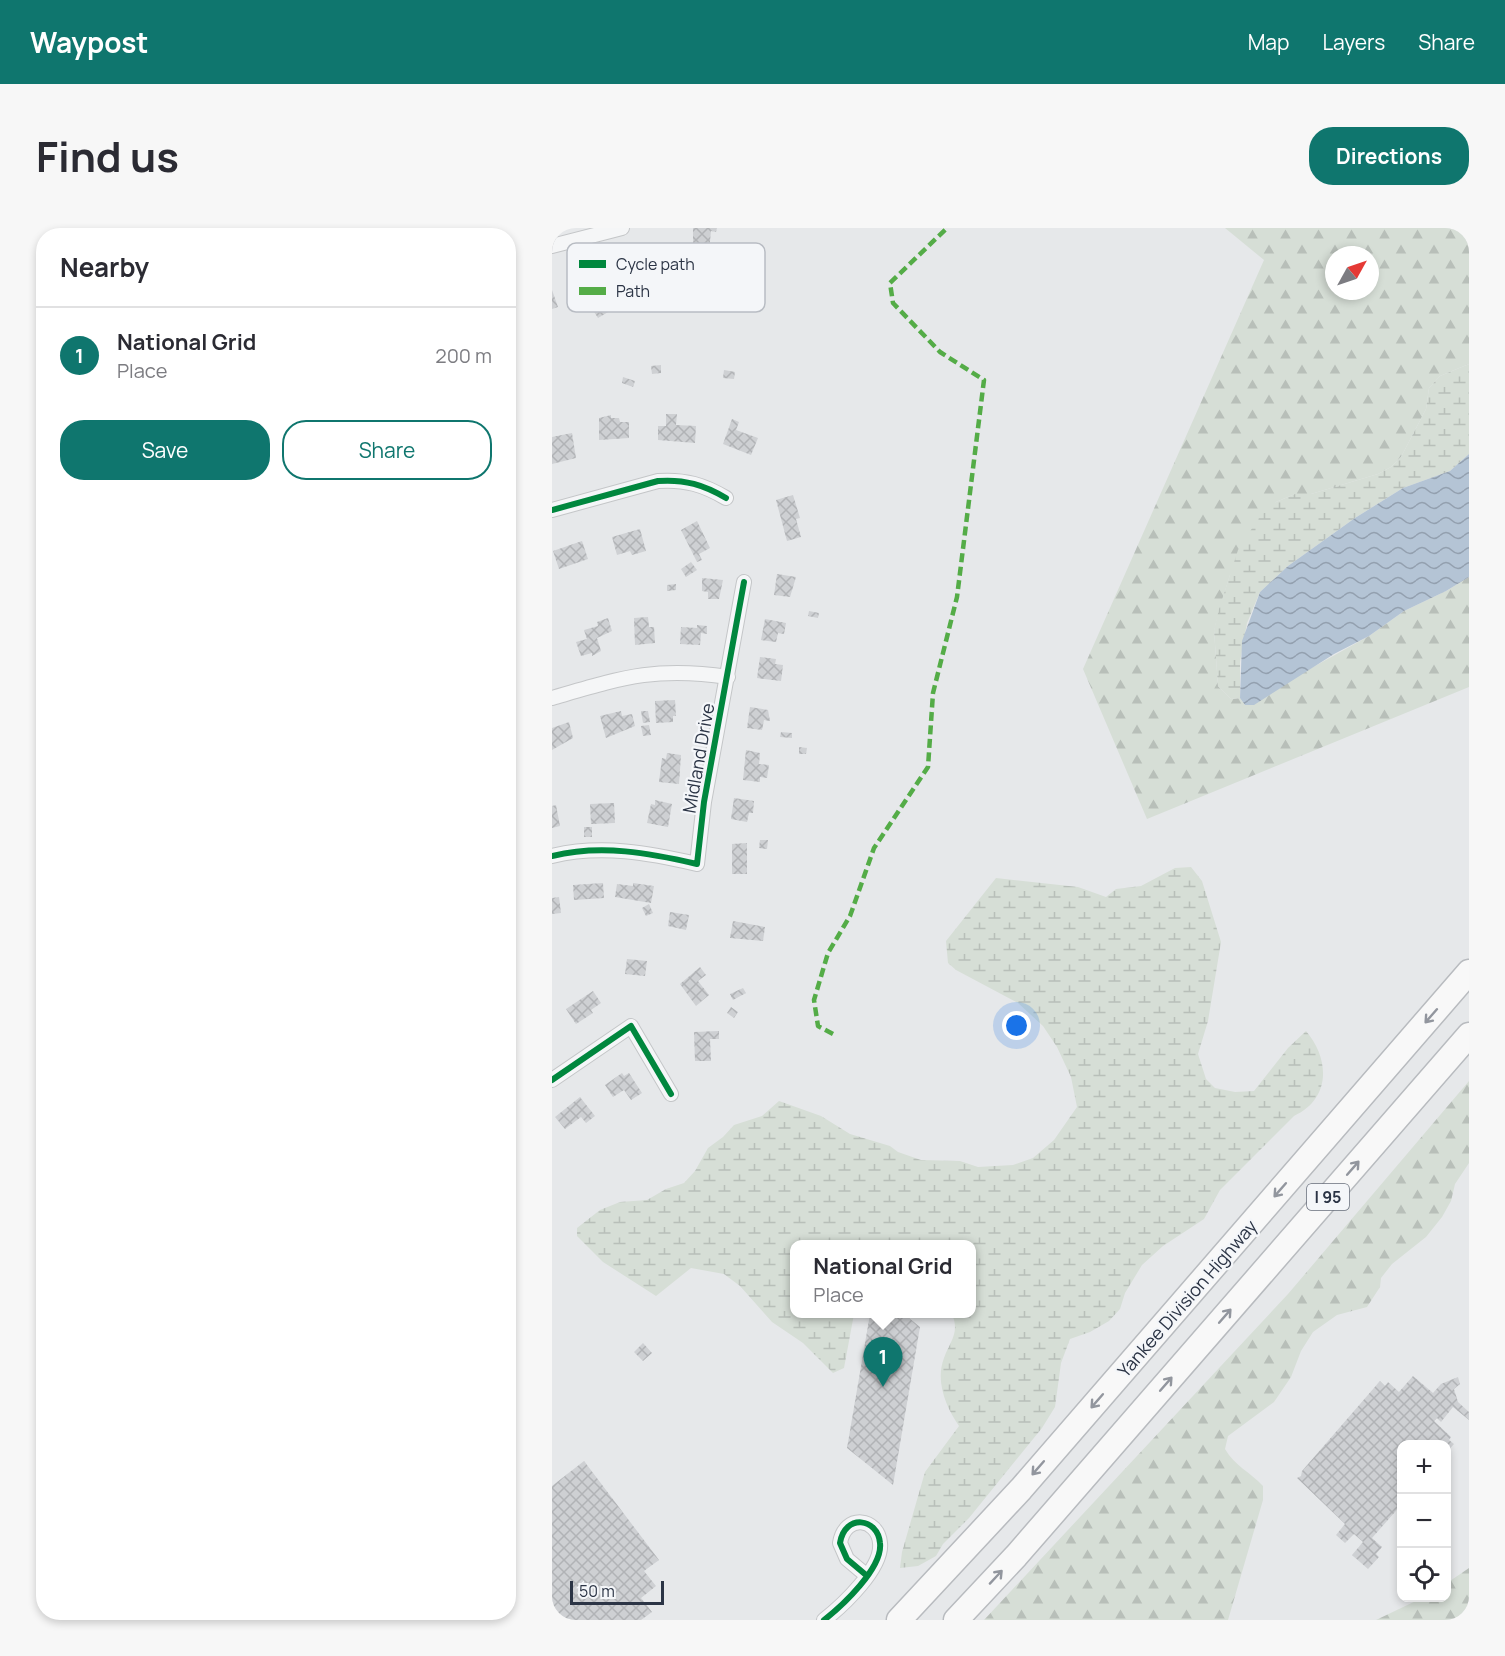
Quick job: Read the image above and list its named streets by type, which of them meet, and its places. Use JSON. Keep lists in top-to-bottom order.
{
  "streets": {
    "highway": ["I 95", "Yankee Division Highway"],
    "street": ["Midland Drive"]
  },
  "legend": ["Cycle path", "Path"],
  "scale_bar": "50 m",
  "north": "top right",
  "page": {
    "header": "Waypost",
    "nav": ["Map", "Layers", "Share"],
    "title": "Find us",
    "buttons": [
      "Directions",
      ["Save", "Share"]
    ],
    "heading": "Nearby",
    "list": [
      {
        "mark": "1",
        "name": "National Grid",
        "note": "Place",
        "value": "200 m"
      }
    ],
    "popup": ["National Grid", "Place"],
    "pins": "1",
    "map_buttons": ["+", "−"],
    "scale": "50 m"
  }
}
